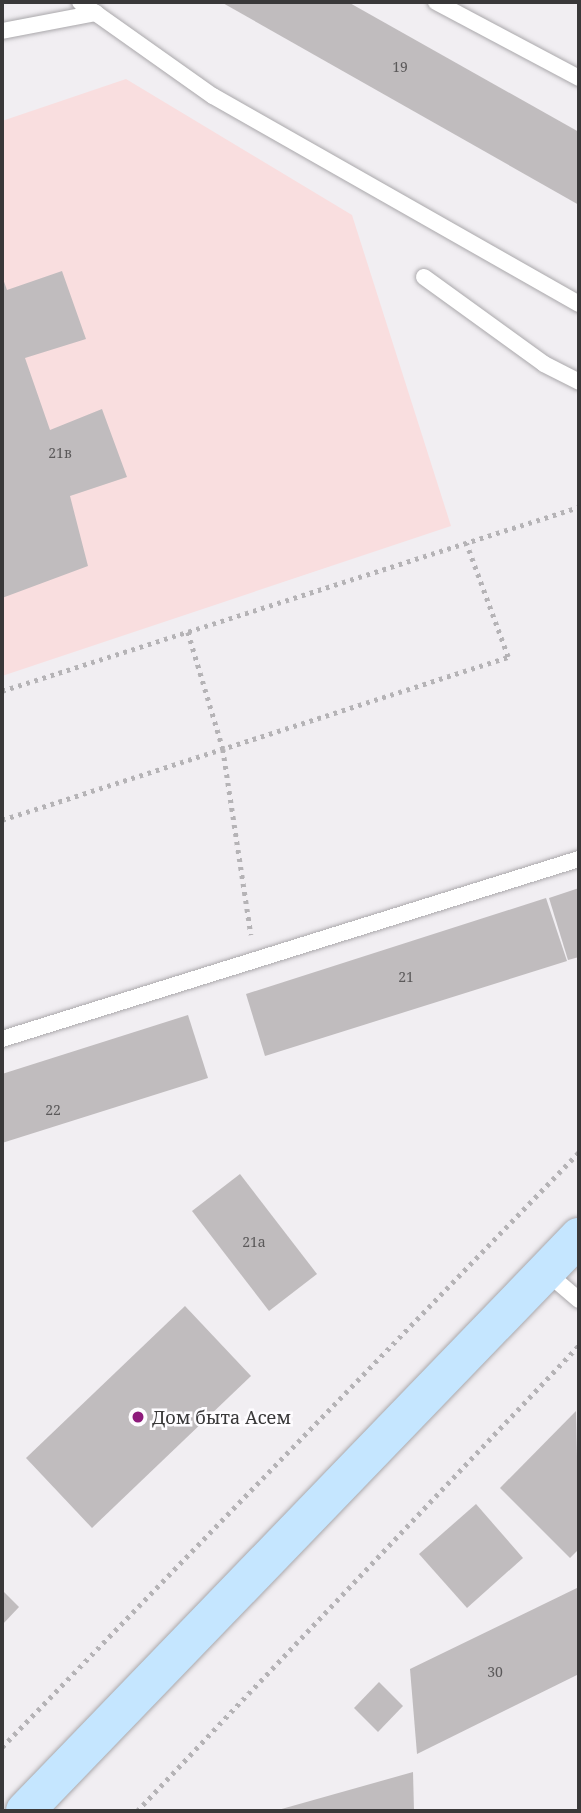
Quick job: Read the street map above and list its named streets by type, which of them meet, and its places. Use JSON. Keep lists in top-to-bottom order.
{
  "places": ["Дом быта Асем"],
  "house_numbers": [
    "19",
    "21в",
    "21",
    "22",
    "21а",
    "30"
  ]
}
